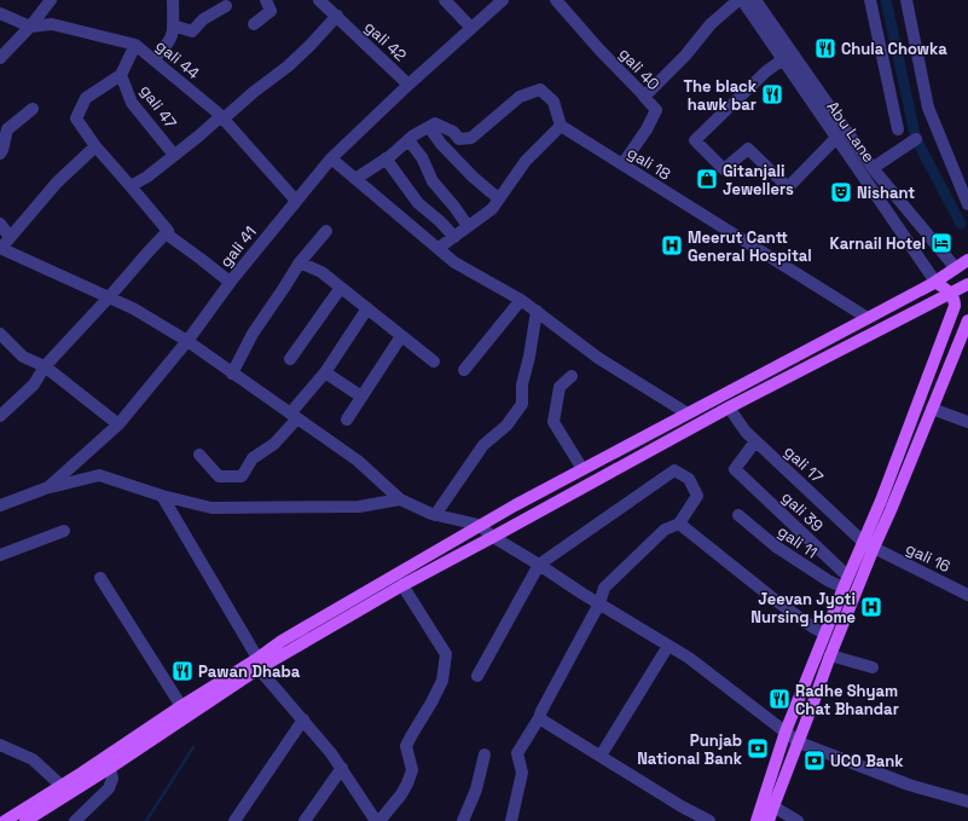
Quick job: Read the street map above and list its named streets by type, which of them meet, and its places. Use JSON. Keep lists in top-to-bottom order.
{
  "streets": {
    "street": [
      "gali 42",
      "gali 44",
      "gali 40",
      "gali 47",
      "Abu Lane",
      "gali 18",
      "gali 41",
      "gali 17",
      "gali 39",
      "gali 11",
      "gali 16"
    ]
  },
  "crossings": [
    ["gali 42", "gali 41"],
    ["gali 44", "gali 41"],
    ["gali 40", "gali 18"],
    ["gali 17", "gali 39"],
    ["gali 17", "gali 16"],
    ["gali 39", "gali 11"]
  ],
  "places": {
    "restaurant": [
      "Chula Chowka",
      "The black hawk bar",
      "Pawan Dhaba",
      "Radhe Shyam Chat Bhandar"
    ],
    "shop": ["Gitanjali Jewellers"],
    "theatre": ["Nishant"],
    "hotel": ["Karnail Hotel"],
    "hospital": ["Meerut Cantt General Hospital", "Jeevan Jyoti Nursing Home"],
    "bank": ["Punjab National Bank", "UCO Bank"]
  }
}
